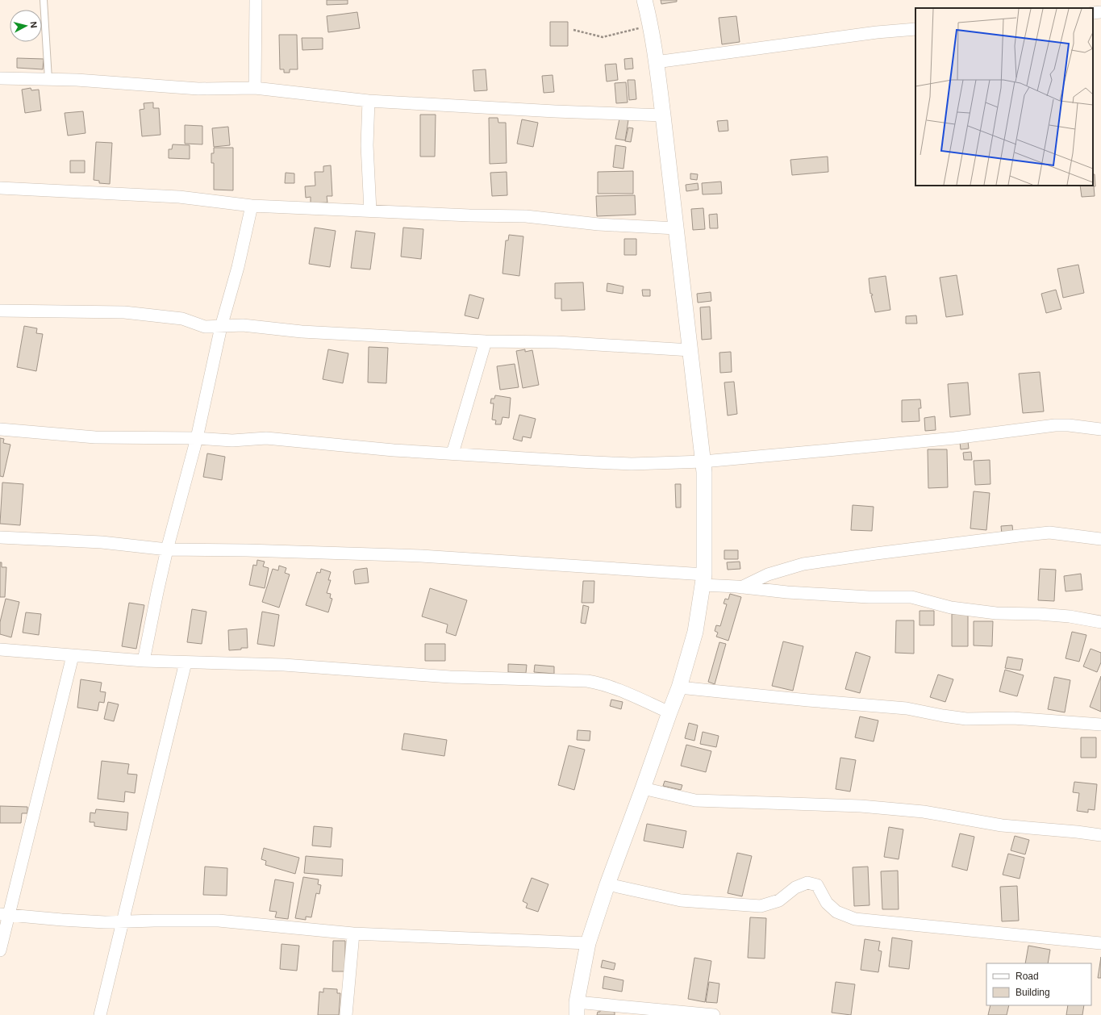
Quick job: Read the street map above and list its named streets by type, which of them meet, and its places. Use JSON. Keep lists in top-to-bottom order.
{
  "legend": ["Road", "Building"],
  "north": "right"
}
